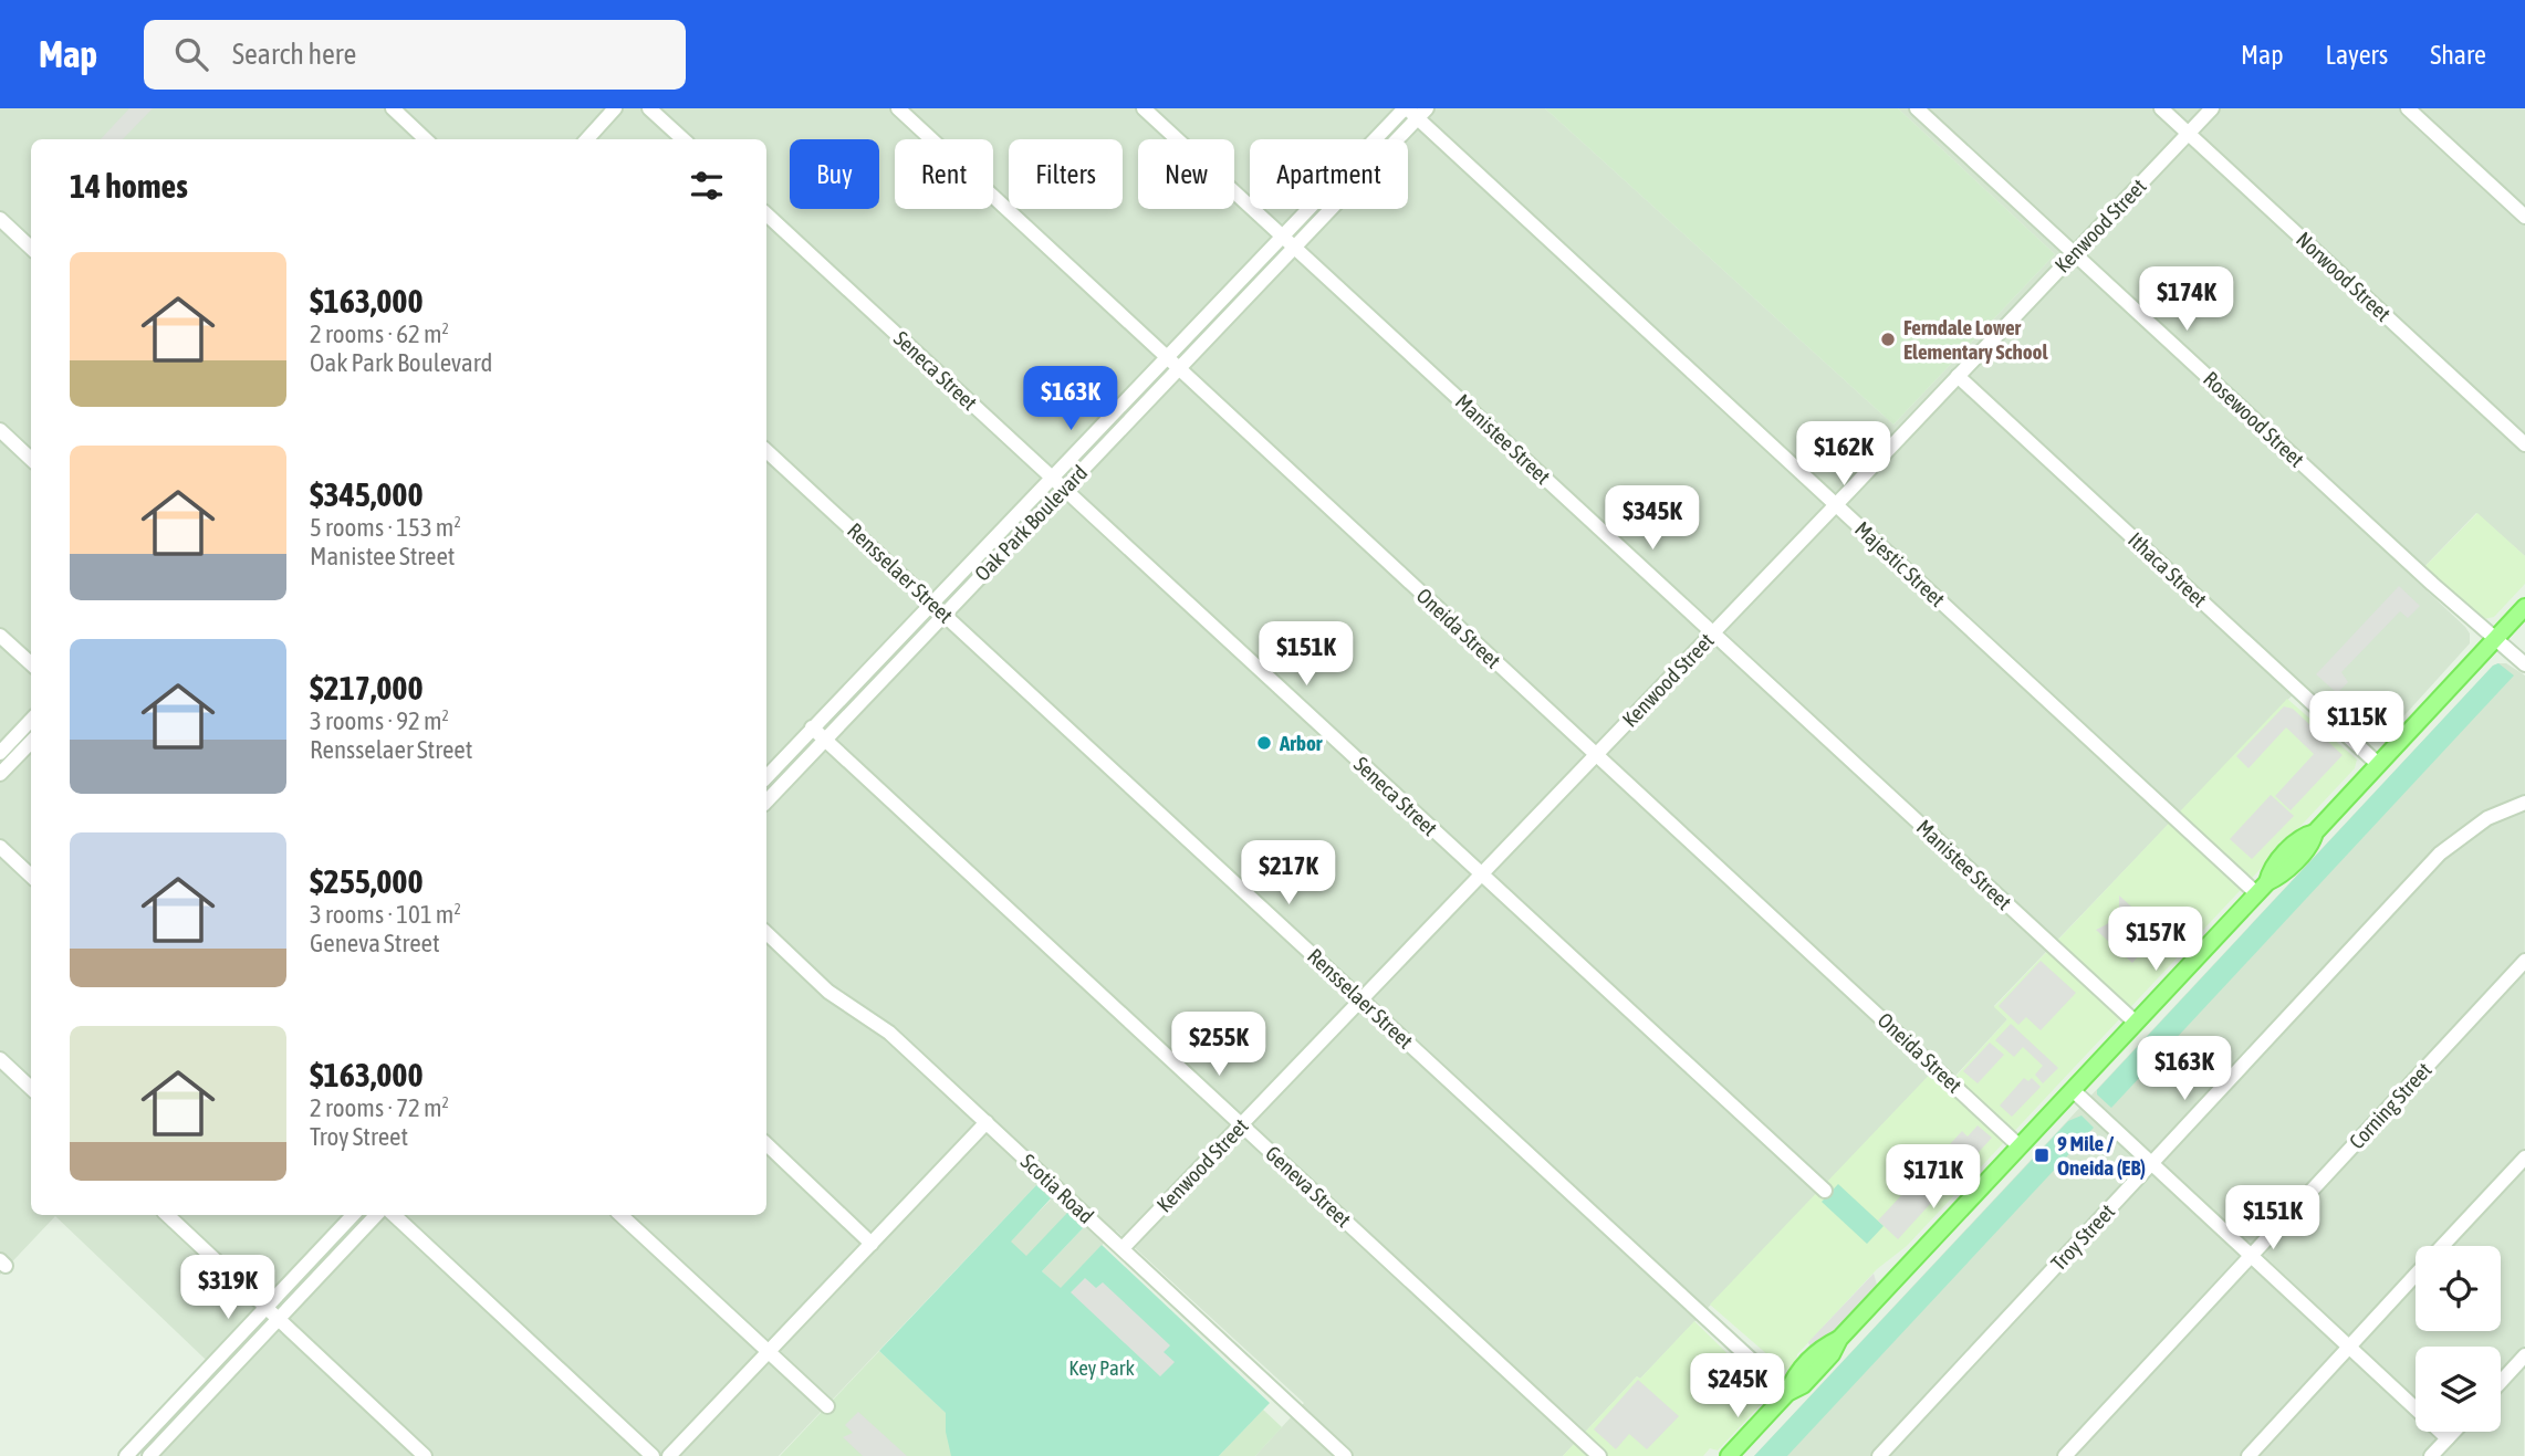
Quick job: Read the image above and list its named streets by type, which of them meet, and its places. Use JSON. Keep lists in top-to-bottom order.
{
  "streets": {
    "street": [
      "Kenwood Street",
      "Norwood Street",
      "Seneca Street",
      "Rosewood Street",
      "Manistee Street",
      "Oak Park Boulevard",
      "Majestic Street",
      "Ithaca Street",
      "Rensselaer Street",
      "Oneida Street",
      "Corning Street",
      "Geneva Street",
      "Scotia Road",
      "Troy Street"
    ]
  },
  "crossings": [
    ["Kenwood Street", "Norwood Street"],
    ["Kenwood Street", "Seneca Street"],
    ["Kenwood Street", "Rosewood Street"],
    ["Kenwood Street", "Manistee Street"],
    ["Kenwood Street", "Majestic Street"],
    ["Kenwood Street", "Ithaca Street"],
    ["Kenwood Street", "Rensselaer Street"],
    ["Kenwood Street", "Oneida Street"],
    ["Kenwood Street", "Geneva Street"],
    ["Kenwood Street", "Scotia Road"],
    ["Seneca Street", "Oak Park Boulevard"],
    ["Manistee Street", "Oak Park Boulevard"],
    ["Oak Park Boulevard", "Majestic Street"],
    ["Oak Park Boulevard", "Rensselaer Street"],
    ["Oak Park Boulevard", "Oneida Street"],
    ["Oak Park Boulevard", "Geneva Street"]
  ],
  "parks": ["Key Park"],
  "places": {
    "other": ["Ferndale Lower Elementary School", "Arbor"],
    "transit": ["9 Mile / Oneida (EB)"]
  },
  "page": {
    "header": "Map",
    "search": "Search here",
    "nav": ["Map", "Layers", "Share"],
    "chip": [
      "Buy",
      "Rent",
      "Filters",
      "New",
      "Apartment"
    ],
    "heading": "14 homes",
    "list": [
      {
        "name": "$163,000",
        "note": "2 rooms · 62 m² · Oak Park Boulevard"
      },
      {
        "name": "$345,000",
        "note": "5 rooms · 153 m² · Manistee Street"
      },
      {
        "name": "$217,000",
        "note": "3 rooms · 92 m² · Rensselaer Street"
      },
      {
        "name": "$255,000",
        "note": "3 rooms · 101 m² · Geneva Street"
      },
      {
        "name": "$163,000",
        "note": "2 rooms · 72 m² · Troy Street"
      }
    ],
    "price": [
      "$174K",
      "$163K",
      "$162K",
      "$345K",
      "$151K",
      "$115K",
      "$217K",
      "$157K",
      "$255K",
      "$163K",
      "$171K",
      "$151K",
      "$319K",
      "$245K"
    ]
  }
}
